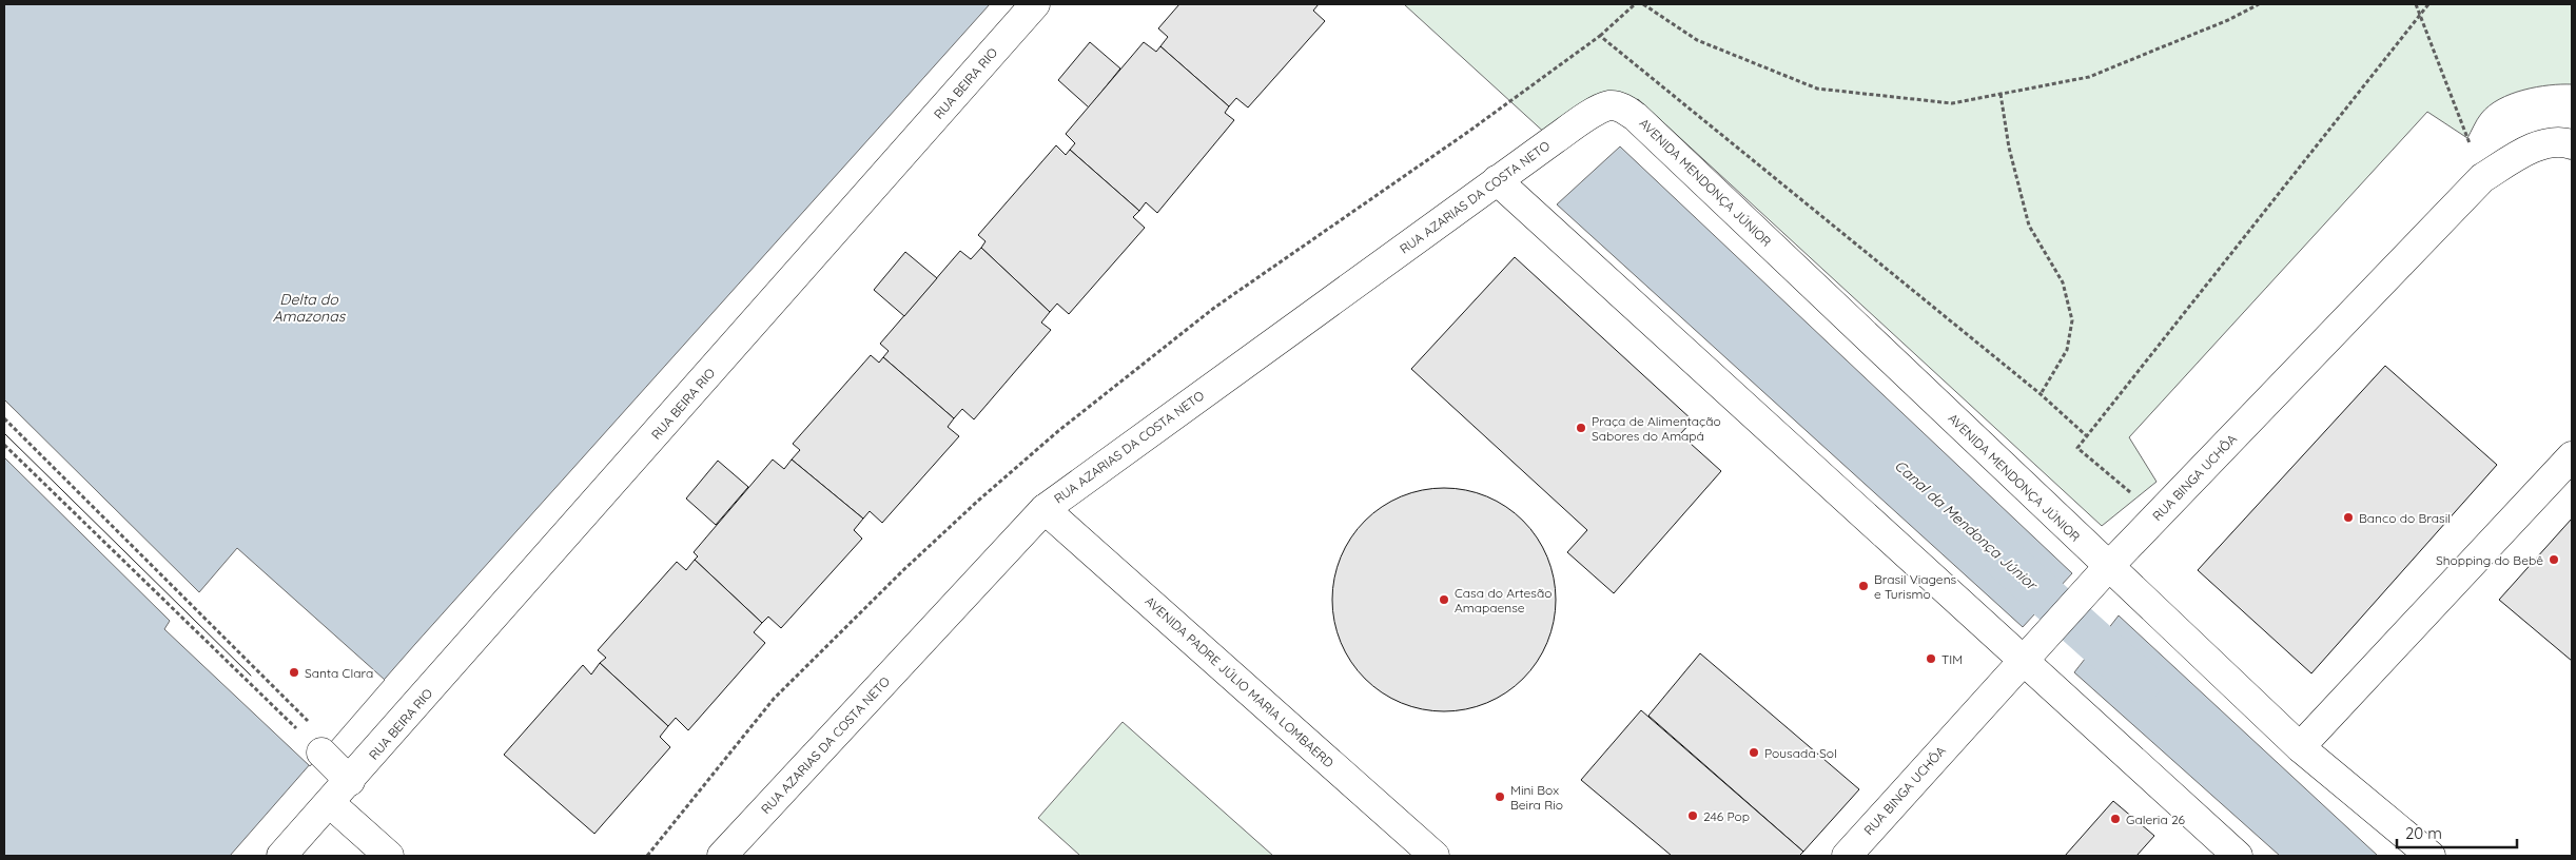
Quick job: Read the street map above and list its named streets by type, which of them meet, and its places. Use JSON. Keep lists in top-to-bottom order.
{
  "streets": {
    "street": [
      "RUA BEIRA RIO",
      "AVENIDA MENDONÇA JÚNIOR",
      "RUA AZARIAS DA COSTA NETO",
      "RUA BINGA UCHÔA",
      "AVENIDA PADRE JÚLIO MARIA LOMBAERD"
    ]
  },
  "crossings": [
    ["AVENIDA MENDONÇA JÚNIOR", "RUA AZARIAS DA COSTA NETO"],
    ["AVENIDA MENDONÇA JÚNIOR", "RUA BINGA UCHÔA"],
    ["RUA AZARIAS DA COSTA NETO", "AVENIDA PADRE JÚLIO MARIA LOMBAERD"]
  ],
  "water": ["Delta do Amazonas", "Canal da Mendonça Júnior"],
  "places": [
    "Praça de Alimentação Sabores do Amapá",
    "Banco do Brasil",
    "Shopping do Bebê",
    "Brasil Viagens e Turismo",
    "Casa do Artesão Amapaense",
    "TIM",
    "Santa Clara",
    "Pousada Sol",
    "Mini Box Beira Rio",
    "246 Pop",
    "Galeria 26"
  ],
  "scale_bar": "20 m"
}
